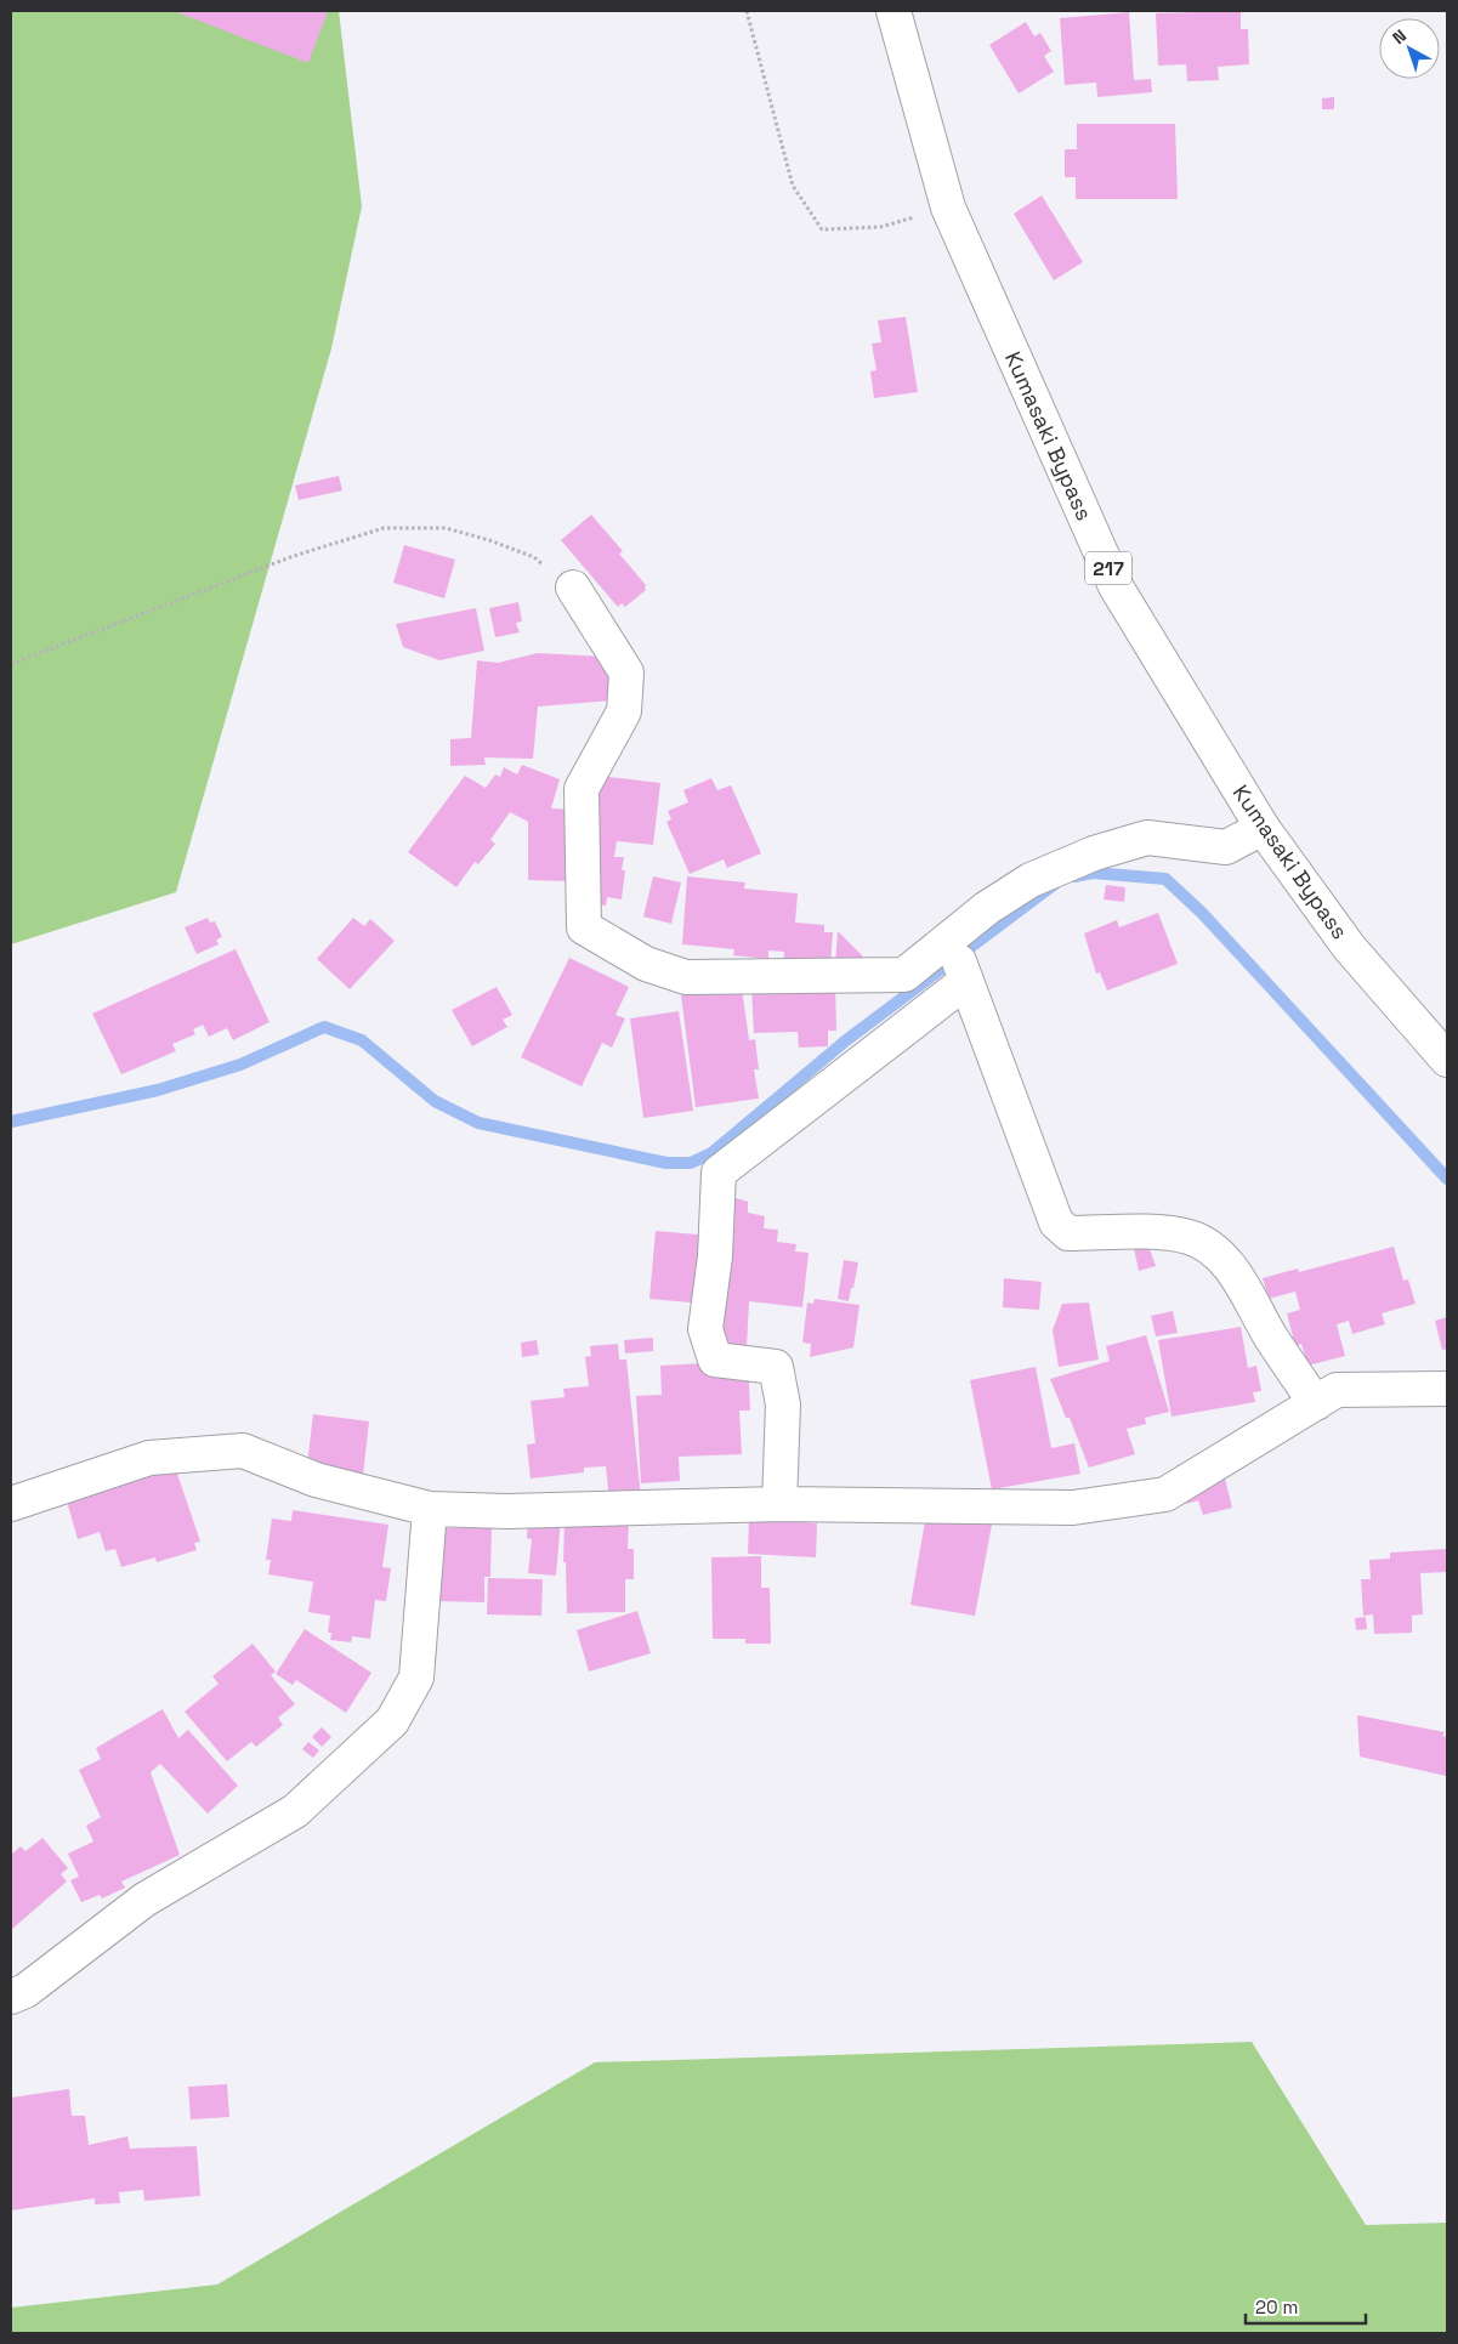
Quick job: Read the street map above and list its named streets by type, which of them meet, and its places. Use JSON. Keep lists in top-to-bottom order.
{
  "streets": {
    "main road": ["Kumasaki Bypass", "217"]
  },
  "scale_bar": "20 m",
  "north": "top left"
}
